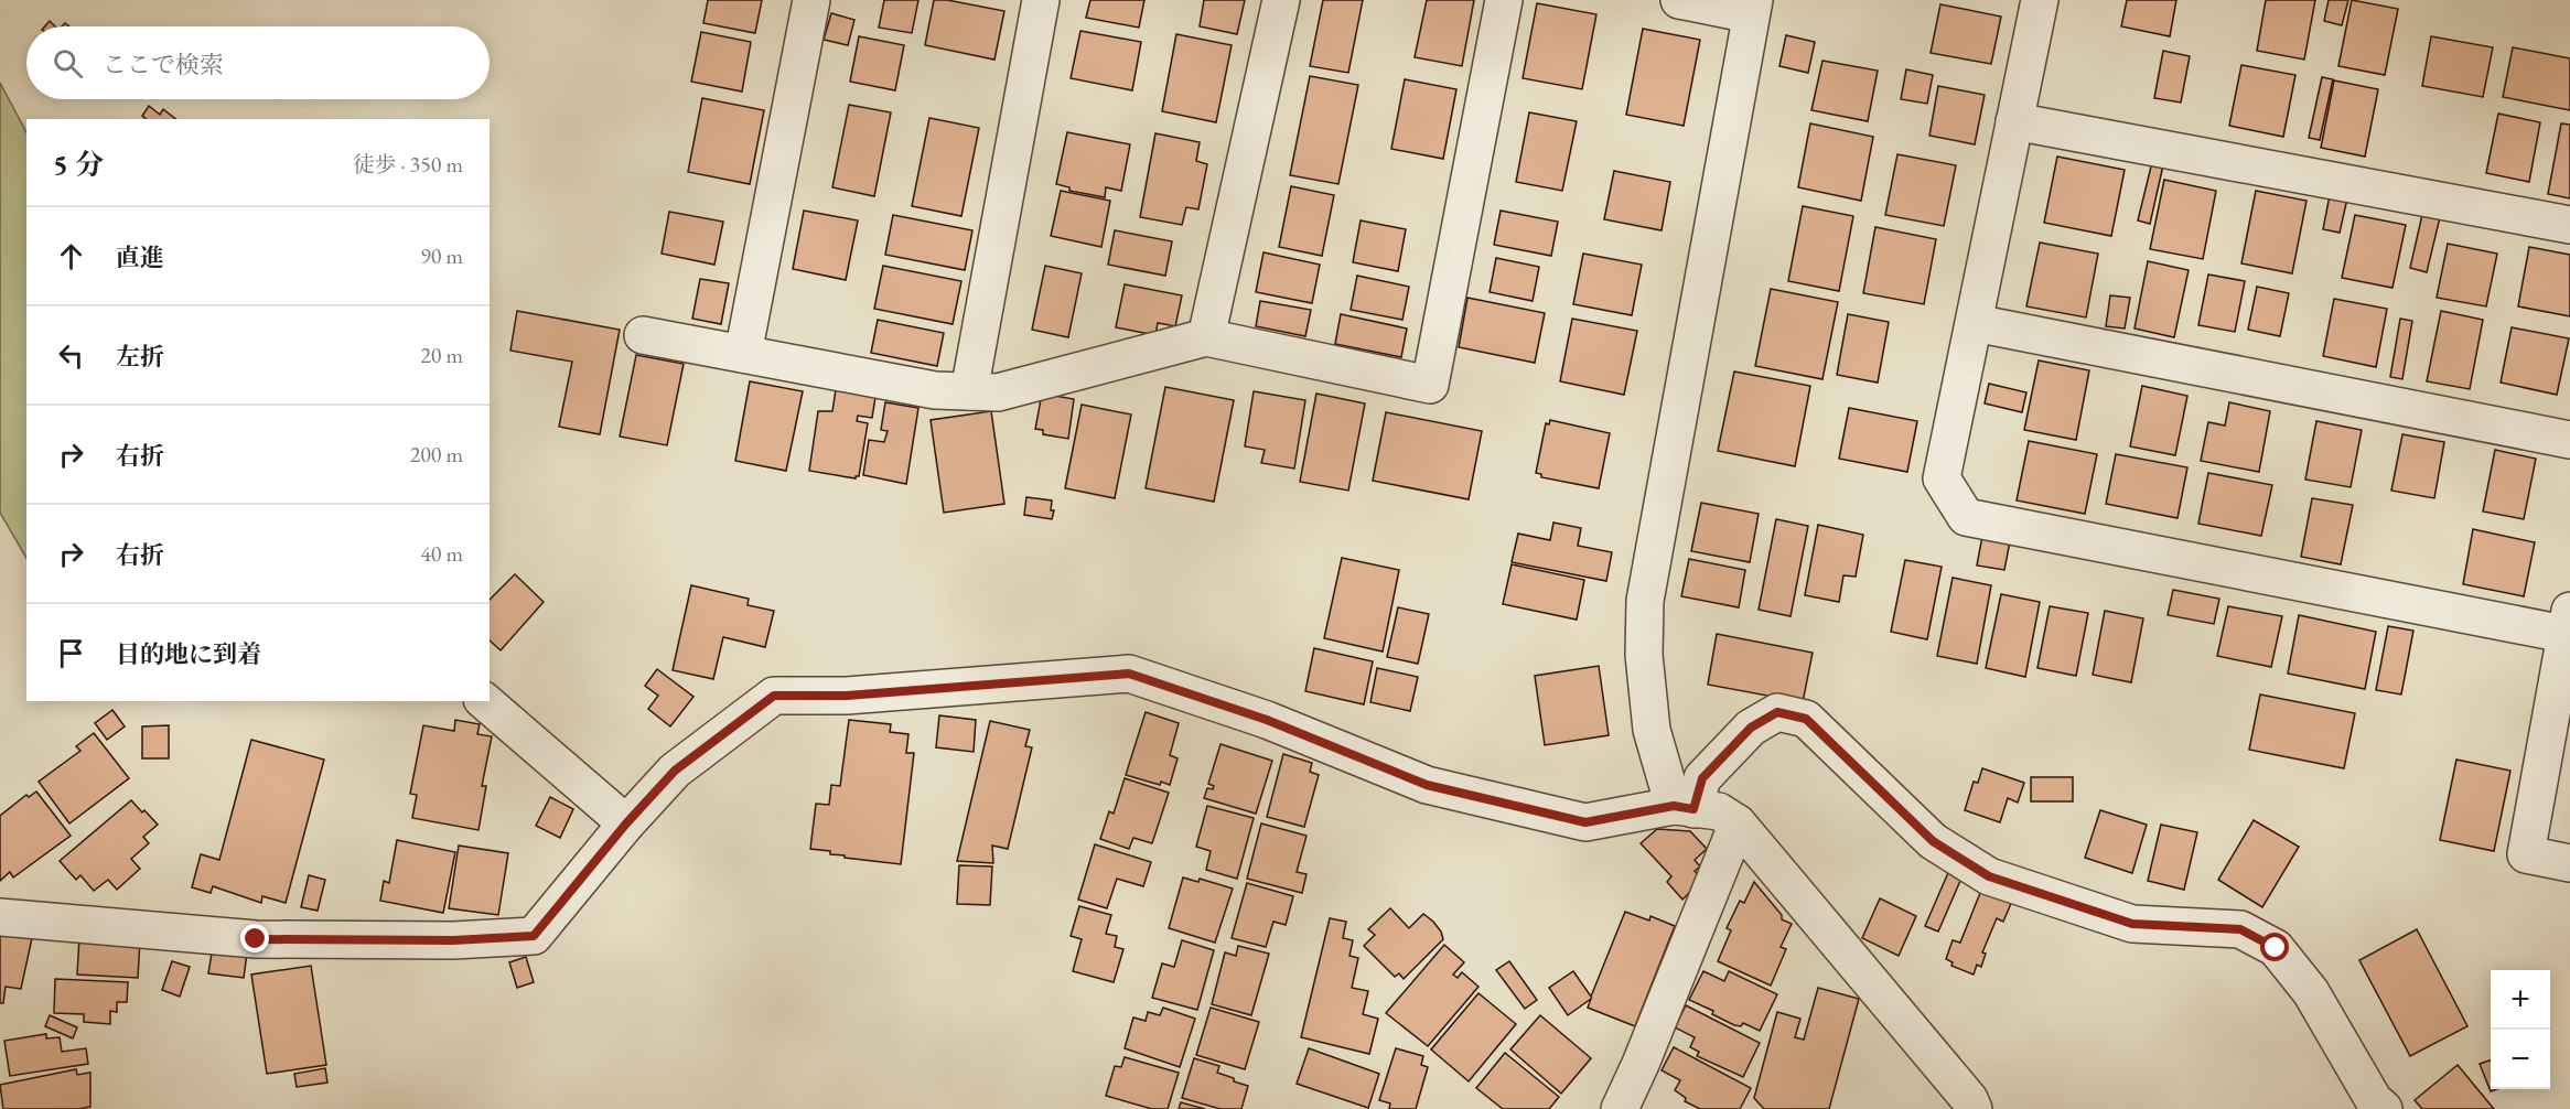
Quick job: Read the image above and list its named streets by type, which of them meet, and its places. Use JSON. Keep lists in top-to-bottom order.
{
  "page": {
    "search": "ここで検索",
    "heading": ["5 分", "徒歩 · 350 m"],
    "list": [
      ["直進", "90 m"],
      ["左折", "20 m"],
      ["右折", "200 m"],
      ["右折", "40 m"],
      "目的地に到着"
    ],
    "map_buttons": ["+", "−"]
  }
}
